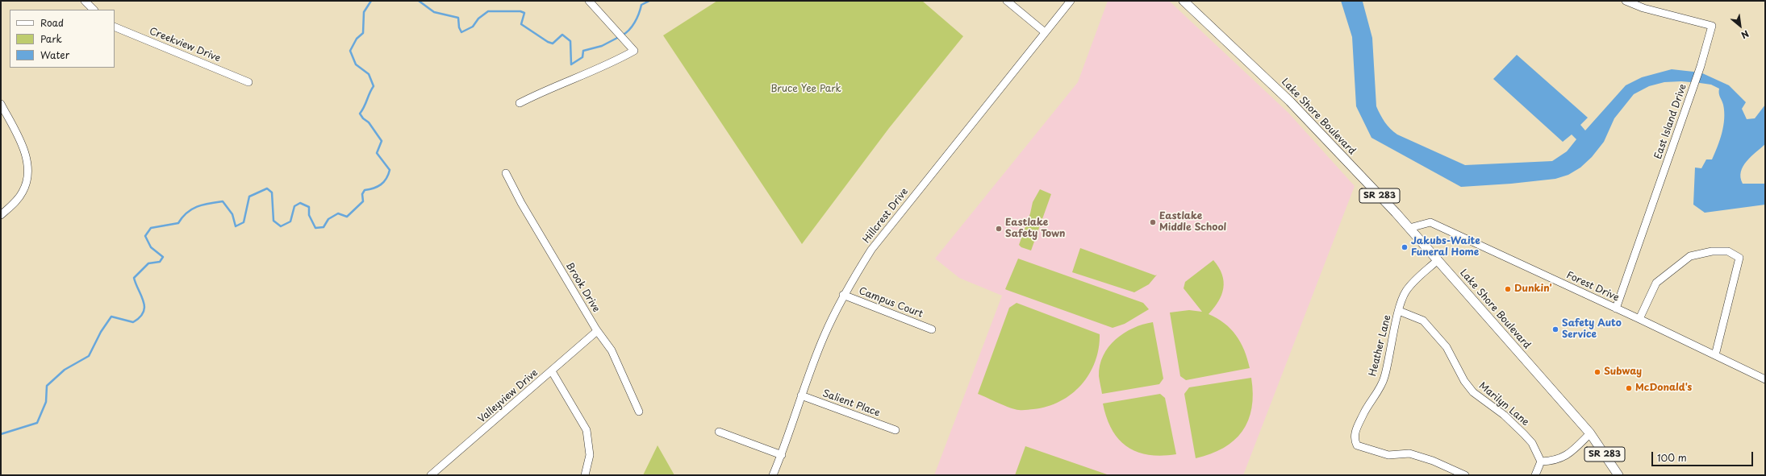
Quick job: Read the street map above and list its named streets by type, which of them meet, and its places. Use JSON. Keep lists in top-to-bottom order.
{
  "streets": {
    "main road": ["Lake Shore Boulevard", "SR 283"],
    "street": [
      "Creekview Drive",
      "East Island Drive",
      "Hillcrest Drive",
      "Forest Drive",
      "Brook Drive",
      "Campus Court",
      "Heather Lane",
      "Valleyview Drive",
      "Salient Place",
      "Marilyn Lane"
    ]
  },
  "crossings": [
    ["Lake Shore Boulevard", "Forest Drive"],
    ["Lake Shore Boulevard", "Heather Lane"],
    ["East Island Drive", "Forest Drive"],
    ["Hillcrest Drive", "Campus Court"],
    ["Hillcrest Drive", "Salient Place"],
    ["Brook Drive", "Valleyview Drive"],
    ["Heather Lane", "Marilyn Lane"]
  ],
  "parks": ["Bruce Yee Park"],
  "places": [
    "Eastlake Middle School",
    "Eastlake Safety Town",
    "Jakubs-Waite Funeral Home",
    "Dunkin'",
    "Safety Auto Service",
    "Subway",
    "McDonald's"
  ],
  "legend": ["Road", "Park", "Water"],
  "scale_bar": "100 m",
  "north": "bottom right"
}
